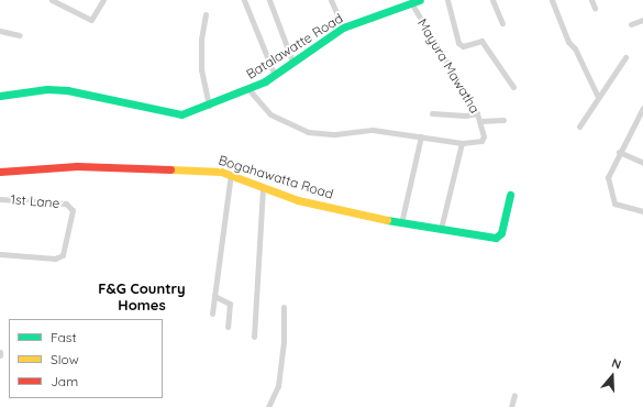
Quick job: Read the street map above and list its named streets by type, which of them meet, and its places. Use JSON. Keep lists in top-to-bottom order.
{
  "streets": {
    "street": [
      "Batalawatte Road",
      "Mayura Mawatha",
      "Bogahawatta Road",
      "1st Lane"
    ]
  },
  "crossings": [
    ["Batalawatte Road", "Mayura Mawatha"]
  ],
  "districts": ["F&G Country Homes"],
  "legend": ["Fast", "Slow", "Jam"],
  "north": "top"
}
